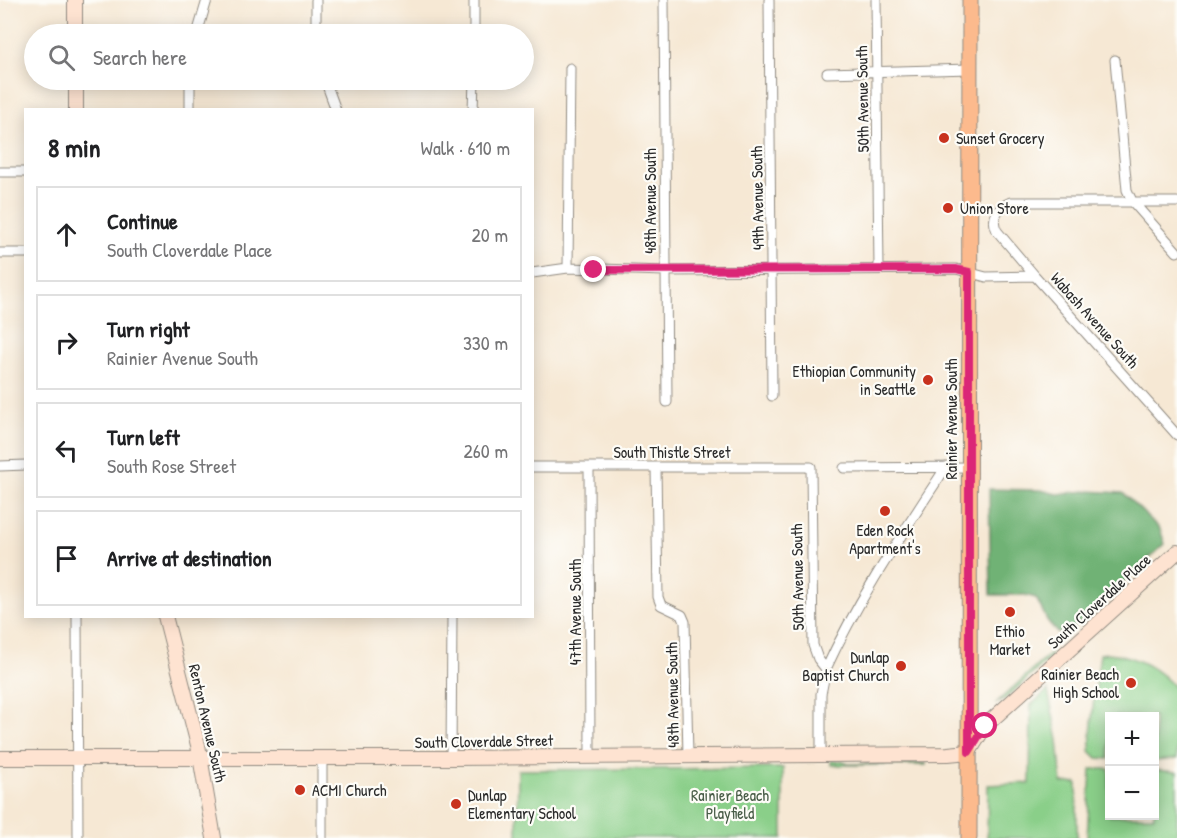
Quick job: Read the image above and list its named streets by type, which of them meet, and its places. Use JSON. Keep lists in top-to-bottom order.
{
  "streets": {
    "main road": ["Rainier Avenue South"],
    "street": [
      "50th Avenue South",
      "49th Avenue South",
      "48th Avenue South",
      "Wabash Avenue South",
      "South Thistle Street",
      "South Cloverdale Place",
      "47th Avenue South",
      "Renton Avenue South",
      "South Cloverdale Street"
    ]
  },
  "crossings": [
    ["50th Avenue South", "South Thistle Street"],
    ["48th Avenue South", "South Thistle Street"],
    ["48th Avenue South", "South Cloverdale Street"],
    ["Rainier Avenue South", "South Cloverdale Place"],
    ["Rainier Avenue South", "South Cloverdale Street"],
    ["South Thistle Street", "47th Avenue South"],
    ["South Cloverdale Place", "South Cloverdale Street"],
    ["47th Avenue South", "South Cloverdale Street"],
    ["Renton Avenue South", "South Cloverdale Street"]
  ],
  "parks": ["Rainier Beach Playfield"],
  "places": [
    "Sunset Grocery",
    "Union Store",
    "Ethiopian Community in Seattle",
    "Eden Rock Apartment's",
    "Ethio Market",
    "Dunlap Baptist Church",
    "Rainier Beach High School",
    "ACMI Church",
    "Dunlap Elementary School"
  ],
  "page": {
    "search": "Search here",
    "heading": ["8 min", "Walk · 610 m"],
    "list": [
      ["Continue", "South Cloverdale Place", "20 m"],
      ["Turn right", "Rainier Avenue South", "330 m"],
      ["Turn left", "South Rose Street", "260 m"],
      "Arrive at destination"
    ],
    "map_buttons": ["+", "−"]
  }
}
